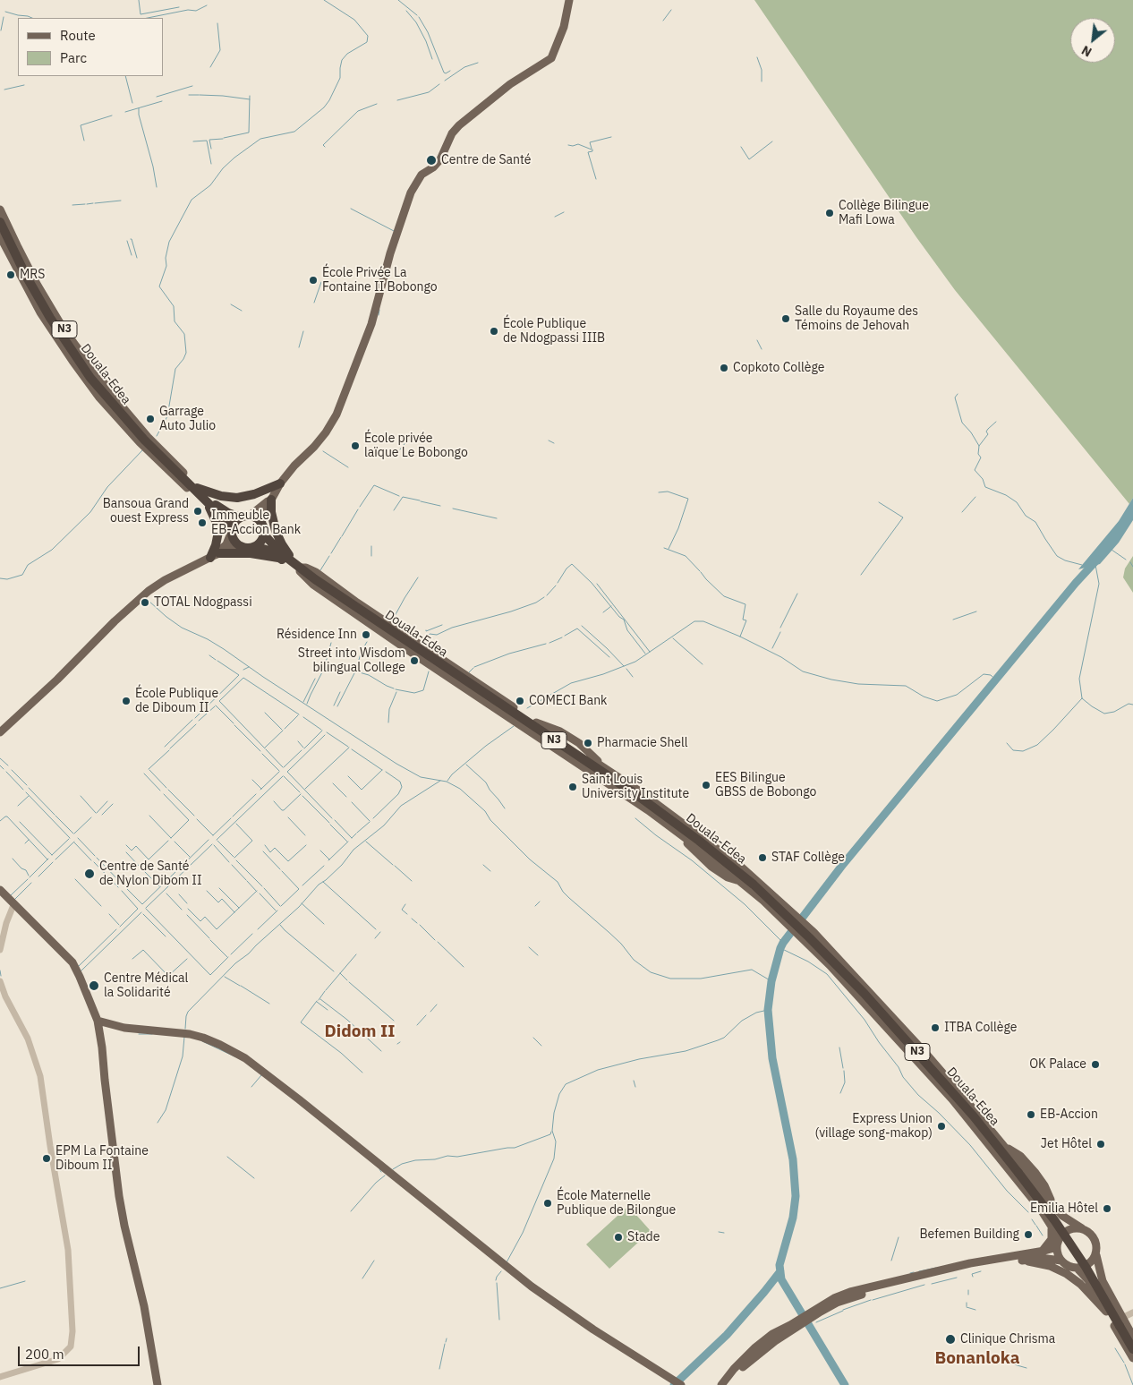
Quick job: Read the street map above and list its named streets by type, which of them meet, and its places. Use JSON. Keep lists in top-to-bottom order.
{
  "streets": {
    "highway": ["N3", "Douala-Edea"]
  },
  "crossings": [
    ["N3", "Douala-Edea"]
  ],
  "districts": ["Didom II", "Bonanloka"],
  "places": [
    "Centre de Santé",
    "Collège Bilingue Mafi Lowa",
    "MRS",
    "École Privée La Fontaine II Bobongo",
    "Salle du Royaume des Témoins de Jehovah",
    "École Publique de Ndogpassi IIIB",
    "Copkoto Collège",
    "Garrage Auto Julio",
    "École privée laïque Le Bobongo",
    "Bansoua Grand ouest Express",
    "Immeuble EB-Accion Bank",
    "TOTAL Ndogpassi",
    "Résidence Inn",
    "Street into Wisdom bilingual College",
    "École Publique de Diboum II",
    "COMECI Bank",
    "Pharmacie Shell",
    "EES Bilingue GBSS de Bobongo",
    "Saint Louis University Institute",
    "STAF Collège",
    "Centre de Santé de Nylon Dibom II",
    "Centre Médical la Solidarité",
    "ITBA Collège",
    "OK Palace",
    "EB-Accion",
    "Express Union (village song-makop)",
    "Jet Hôtel",
    "EPM La Fontaine Diboum II",
    "École Maternelle Publique de Bilongue",
    "Emilia Hôtel",
    "Befemen Building",
    "Stade",
    "Clinique Chrisma"
  ],
  "legend": ["Route", "Parc"],
  "scale_bar": "200 m",
  "north": "bottom left"
}
